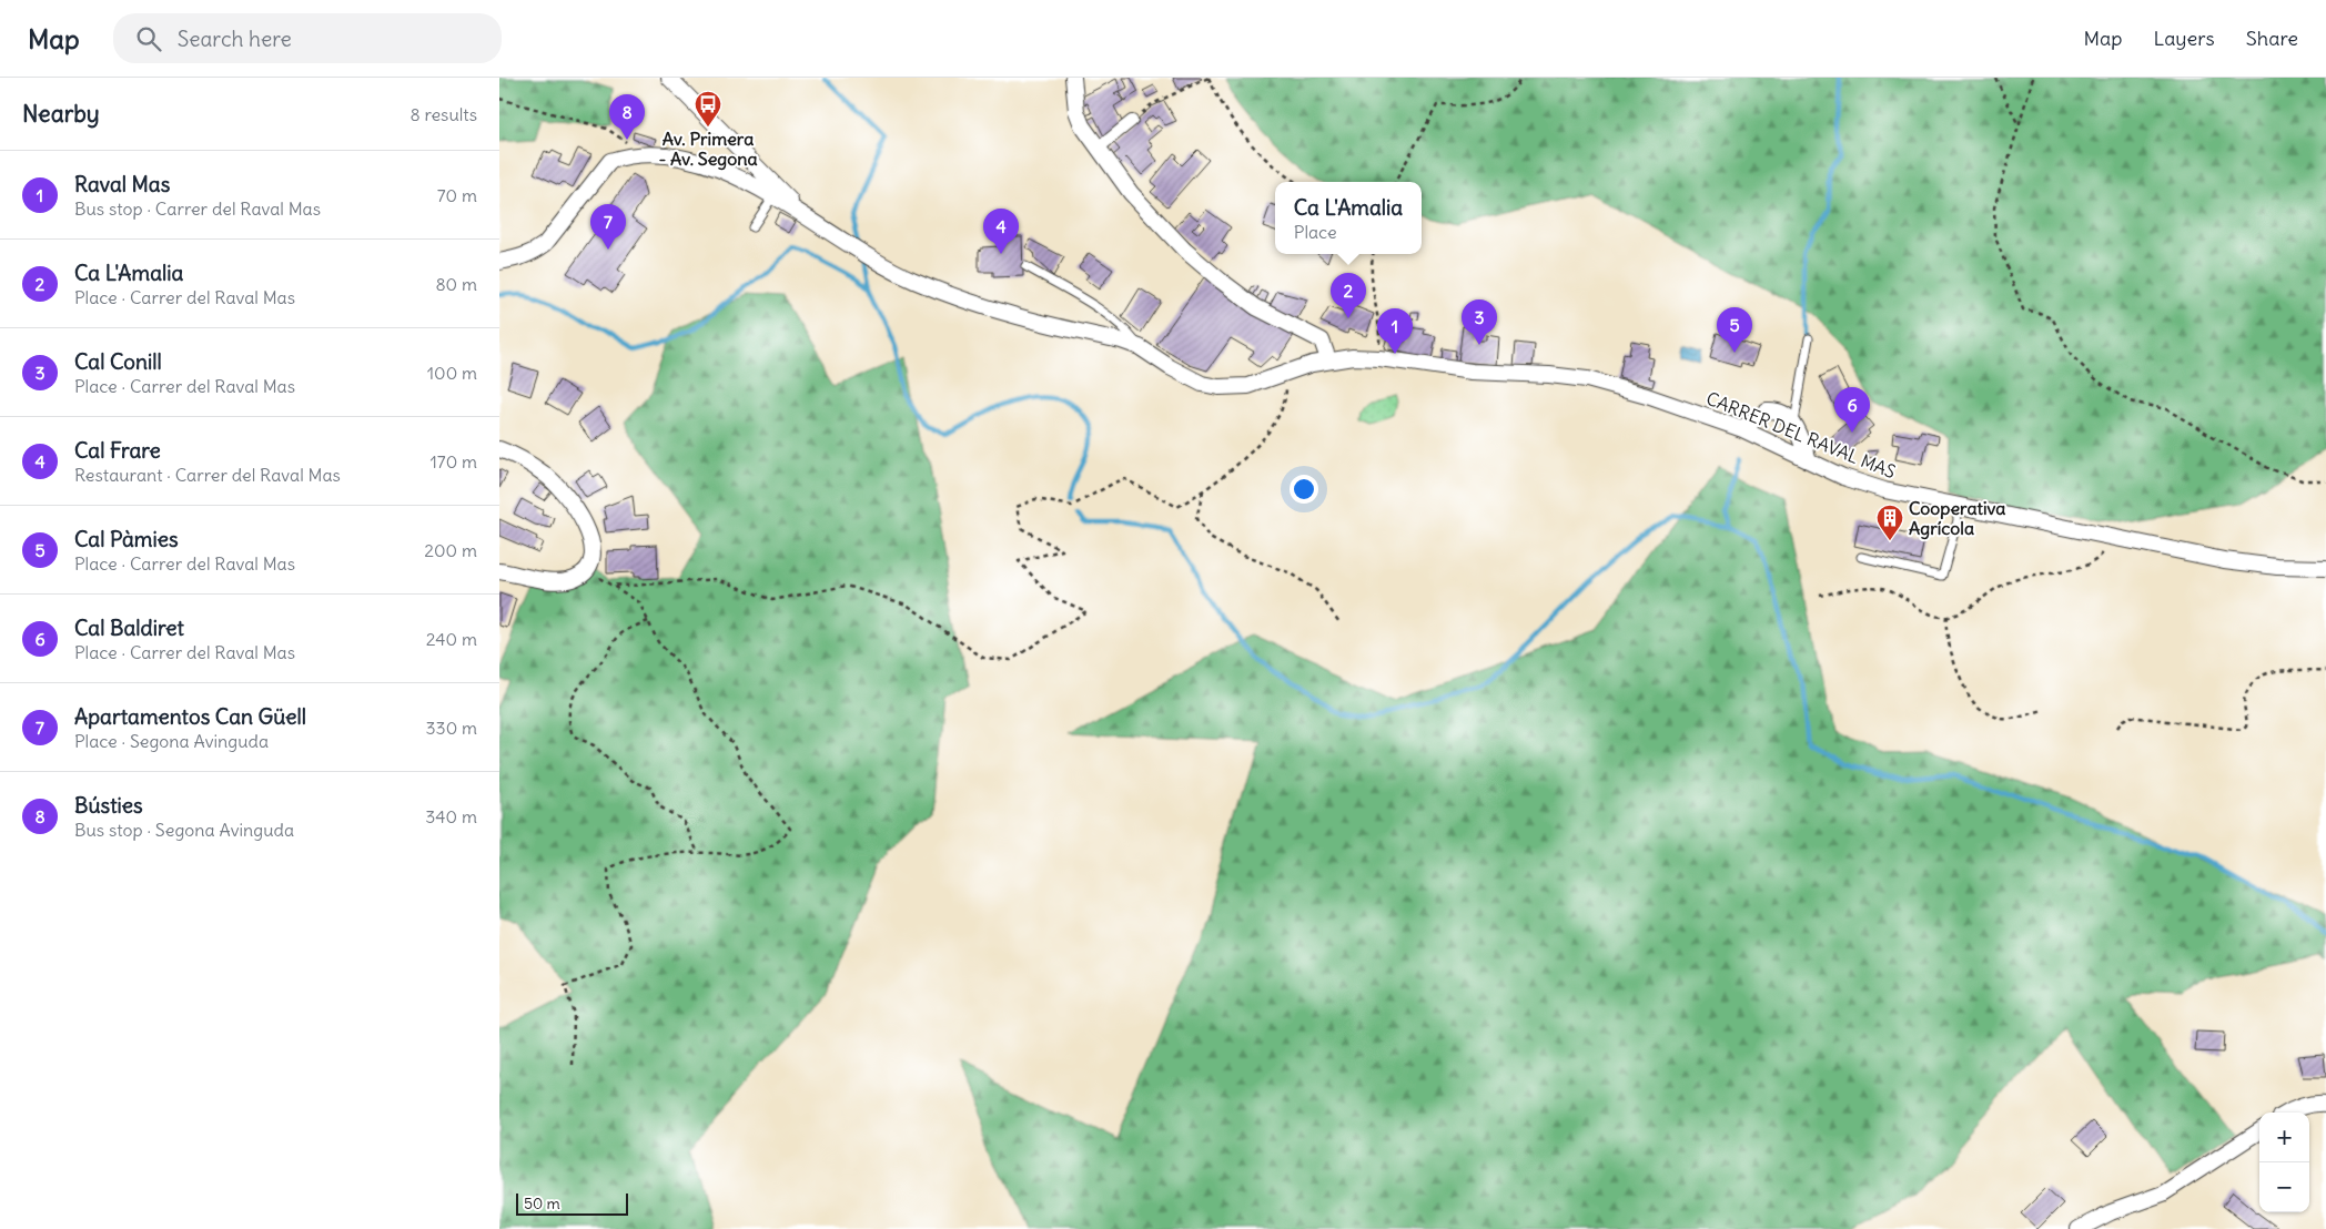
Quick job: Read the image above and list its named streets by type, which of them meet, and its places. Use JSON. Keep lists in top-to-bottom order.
{
  "streets": {
    "street": ["CARRER DEL RAVAL MAS"]
  },
  "places": {
    "bus stop": ["Av. Primera - Av. Segona"],
    "building": ["Cooperativa Agrícola"]
  },
  "scale_bar": "50 m",
  "page": {
    "header": "Map",
    "search": "Search here",
    "nav": ["Map", "Layers", "Share"],
    "heading": ["Nearby", "8 results"],
    "pins": [
      "8",
      "7",
      "4",
      "2",
      "3",
      "5",
      "1",
      "6"
    ],
    "list": [
      {
        "mark": "1",
        "name": "Raval Mas",
        "note": "Bus stop · Carrer del Raval Mas",
        "value": "70 m"
      },
      {
        "mark": "2",
        "name": "Ca L'Amalia",
        "note": "Place · Carrer del Raval Mas",
        "value": "80 m"
      },
      {
        "mark": "3",
        "name": "Cal Conill",
        "note": "Place · Carrer del Raval Mas",
        "value": "100 m"
      },
      {
        "mark": "4",
        "name": "Cal Frare",
        "note": "Restaurant · Carrer del Raval Mas",
        "value": "170 m"
      },
      {
        "mark": "5",
        "name": "Cal Pàmies",
        "note": "Place · Carrer del Raval Mas",
        "value": "200 m"
      },
      {
        "mark": "6",
        "name": "Cal Baldiret",
        "note": "Place · Carrer del Raval Mas",
        "value": "240 m"
      },
      {
        "mark": "7",
        "name": "Apartamentos Can Güell",
        "note": "Place · Segona Avinguda",
        "value": "330 m"
      },
      {
        "mark": "8",
        "name": "Bústies",
        "note": "Bus stop · Segona Avinguda",
        "value": "340 m"
      }
    ],
    "popup": ["Ca L'Amalia", "Place"],
    "map_buttons": ["+", "−"],
    "scale": "50 m"
  }
}
